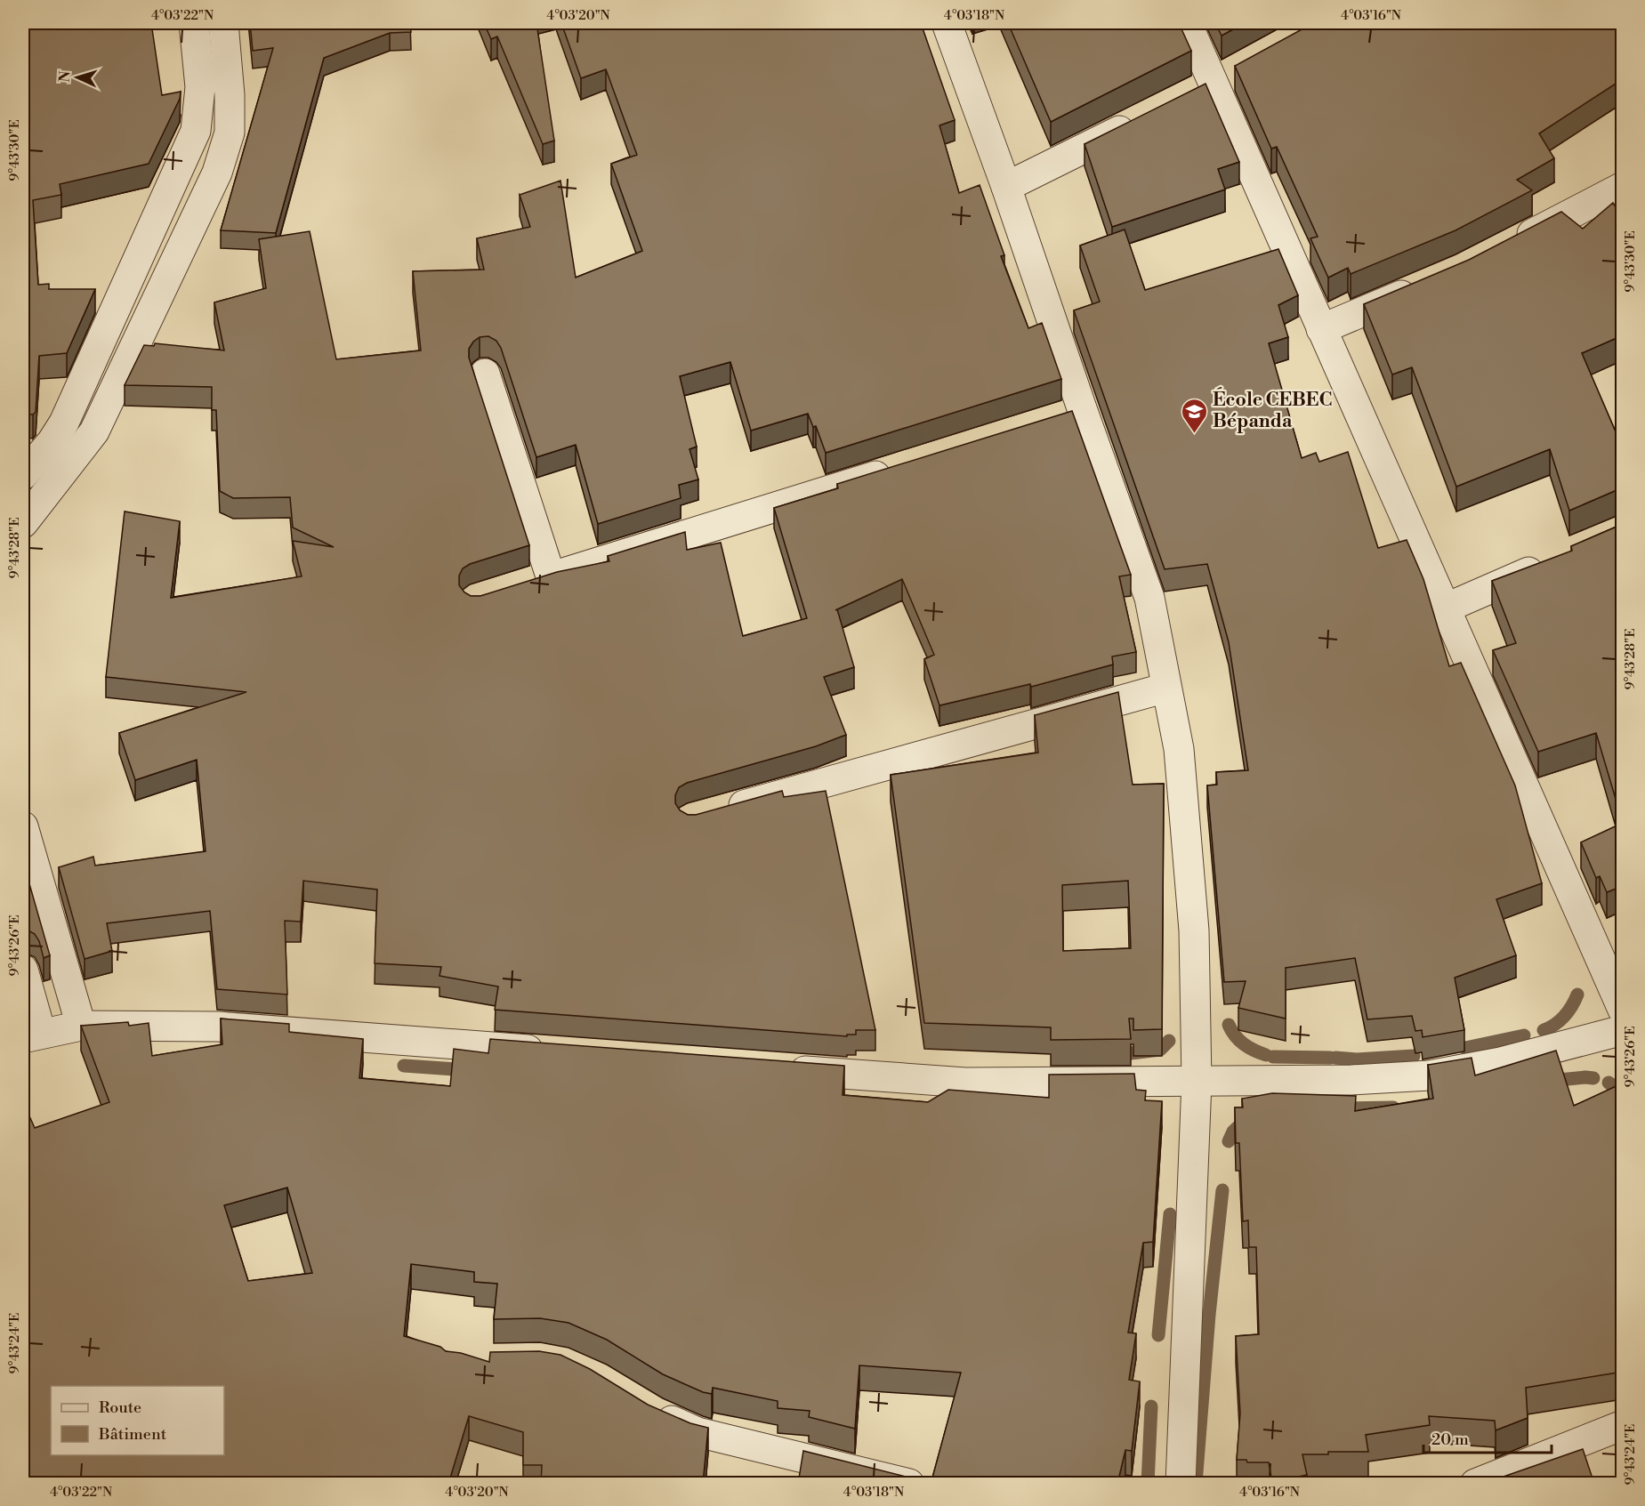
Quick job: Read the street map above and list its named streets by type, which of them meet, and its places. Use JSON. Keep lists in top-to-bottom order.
{
  "places": {
    "school or university": ["École CEBEC Bépanda"]
  },
  "legend": ["Route", "Bâtiment"],
  "scale_bar": "20 m",
  "north": "left",
  "coordinates": [
    "4°03'22\"N",
    "4°03'20\"N",
    "4°03'18\"N",
    "4°03'16\"N",
    "9°43'30\"E",
    "9°43'28\"E",
    "9°43'26\"E",
    "9°43'24\"E"
  ]
}
